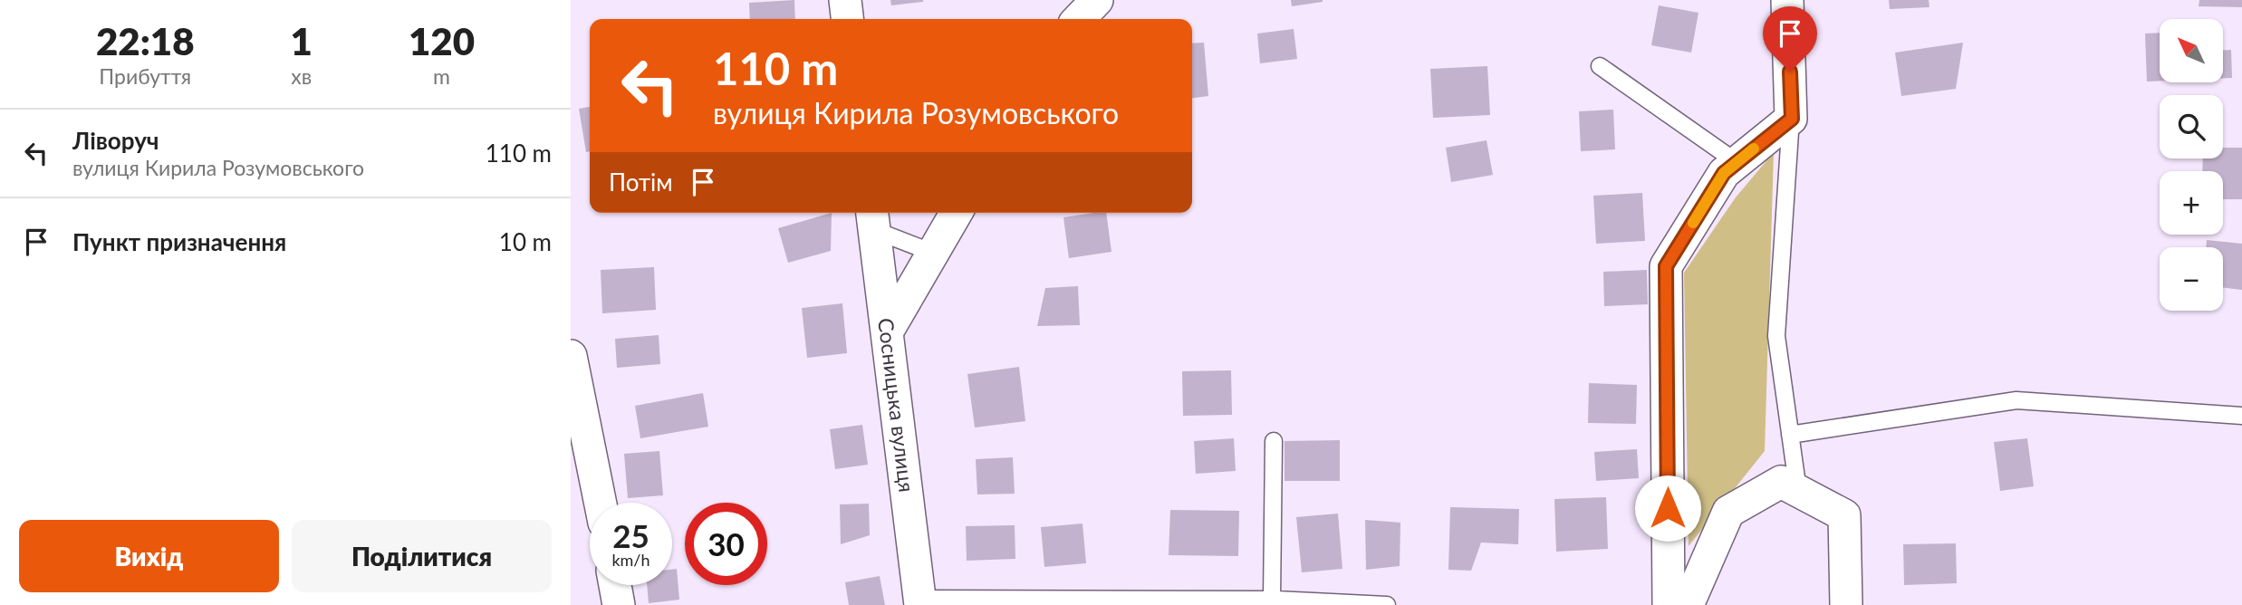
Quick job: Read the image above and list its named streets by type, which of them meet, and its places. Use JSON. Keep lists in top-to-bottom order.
{
  "streets": {
    "street": ["Сосницька вулиця"]
  },
  "north": "top left",
  "page": {
    "eta": [
      "22:18",
      "Прибуття",
      "1",
      "хв",
      "120",
      "m"
    ],
    "map_buttons": ["+", "−"],
    "turn": ["110 m", "вулиця Кирила Розумовського"],
    "list": [
      {
        "name": "Ліворуч",
        "note": "вулиця Кирила Розумовського",
        "value": "110 m"
      },
      {
        "name": "Пункт призначення",
        "value": "10 m"
      }
    ],
    "then": "Потім",
    "speed": "25 km/h",
    "limit": "30",
    "buttons": ["Вихід", "Поділитися"]
  }
}
